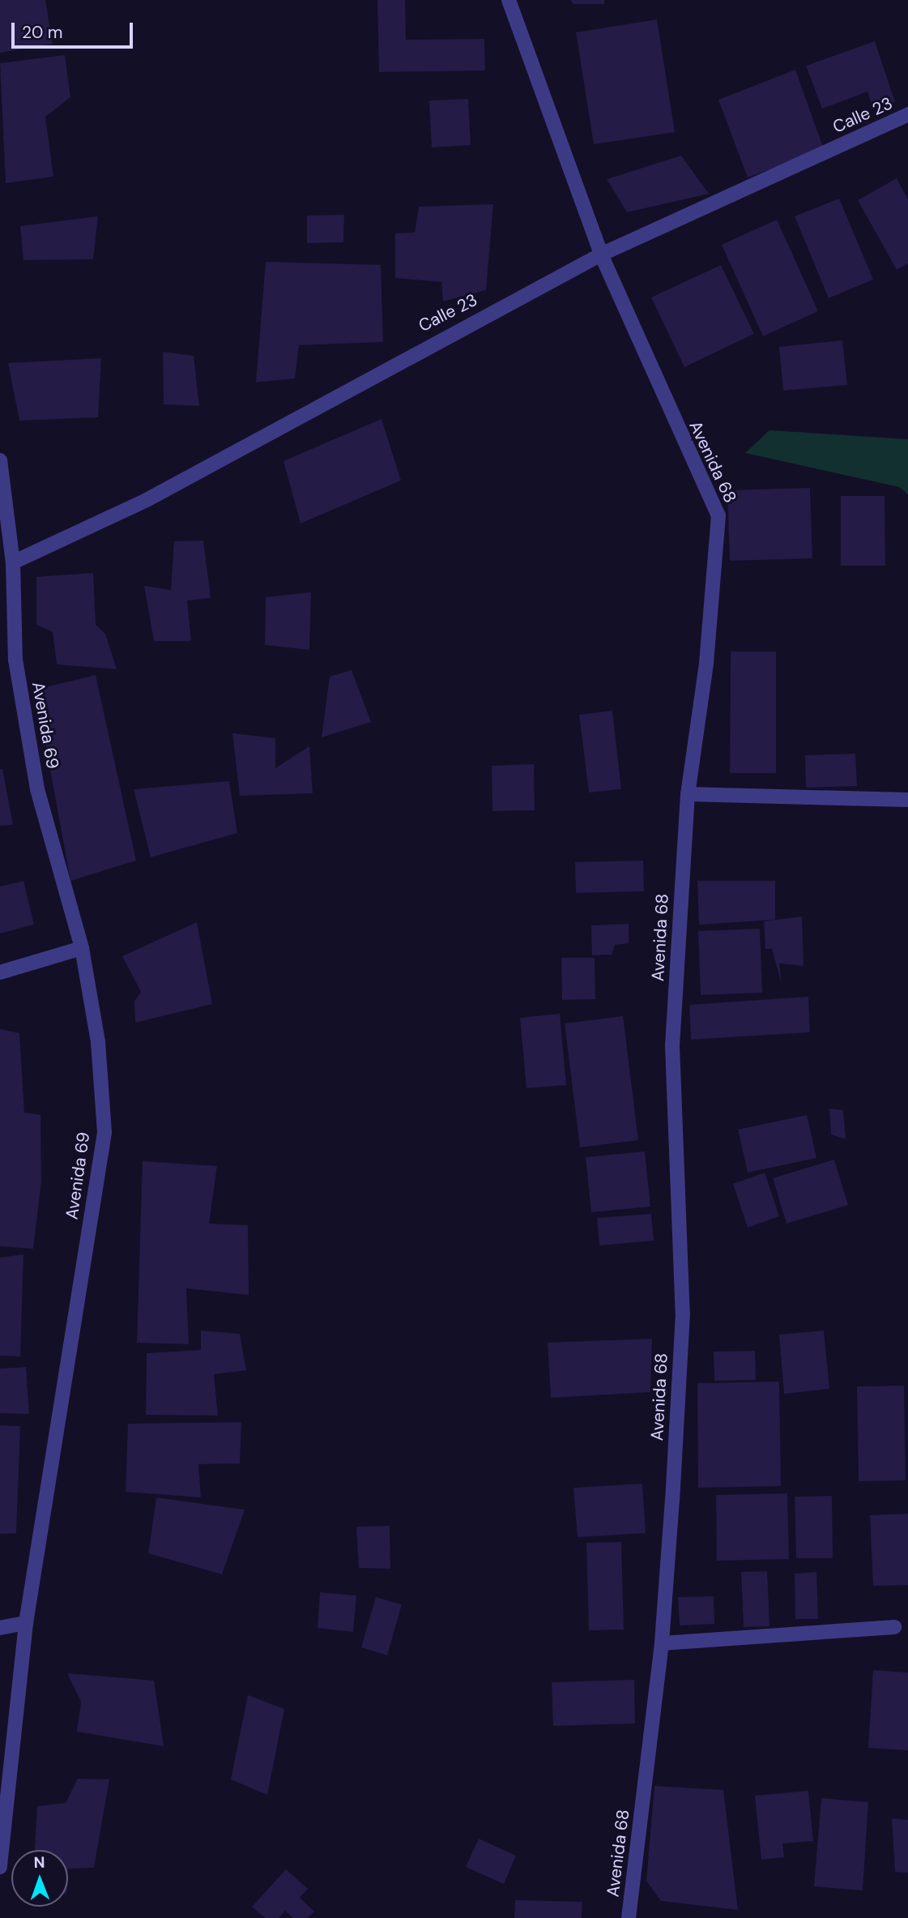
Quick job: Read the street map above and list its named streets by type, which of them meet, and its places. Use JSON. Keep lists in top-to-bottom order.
{
  "streets": {
    "street": ["Calle 23", "Avenida 68", "Avenida 69"]
  },
  "crossings": [
    ["Calle 23", "Avenida 68"],
    ["Calle 23", "Avenida 69"]
  ],
  "scale_bar": "20 m",
  "north": "top"
}
